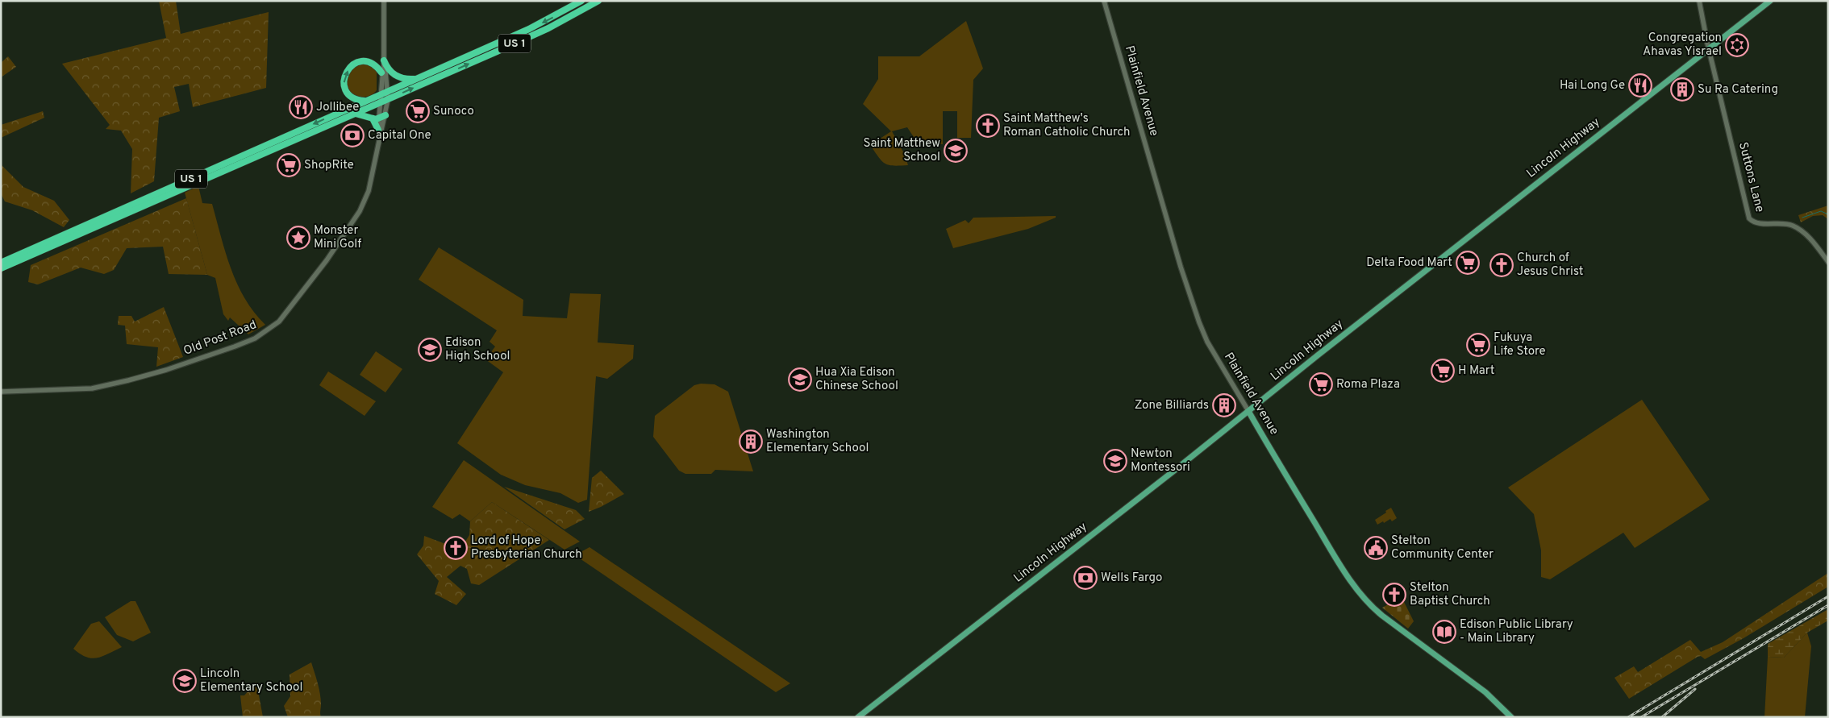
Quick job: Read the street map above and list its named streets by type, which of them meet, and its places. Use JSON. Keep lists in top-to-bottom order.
{
  "streets": {
    "highway": ["US 1"],
    "main road": ["Plainfield Avenue", "Lincoln Highway"],
    "street": ["Suttons Lane", "Old Post Road"]
  },
  "crossings": [
    ["US 1", "Old Post Road"],
    ["Plainfield Avenue", "Lincoln Highway"],
    ["Lincoln Highway", "Suttons Lane"]
  ],
  "places": {
    "synagogue": ["Congregation Ahavas Yisrael"],
    "restaurant": ["Hai Long Ge", "Jollibee"],
    "building": ["Su Ra Catering", "Zone Billiards", "Washington Elementary School"],
    "supermarket": [
      "Sunoco",
      "ShopRite",
      "Delta Food Mart",
      "Fukuya Life Store",
      "H Mart",
      "Roma Plaza"
    ],
    "church": [
      "Saint Matthew's Roman Catholic Church",
      "Church of Jesus Christ",
      "Lord of Hope Presbyterian Church",
      "Stelton Baptist Church"
    ],
    "bank": ["Capital One", "Wells Fargo"],
    "school or university": [
      "Saint Matthew School",
      "Edison High School",
      "Hua Xia Edison Chinese School",
      "Newton Montessori",
      "Lincoln Elementary School"
    ],
    "place": ["Monster Mini Golf"],
    "public building": ["Stelton Community Center"],
    "library": ["Edison Public Library - Main Library"]
  }
}
